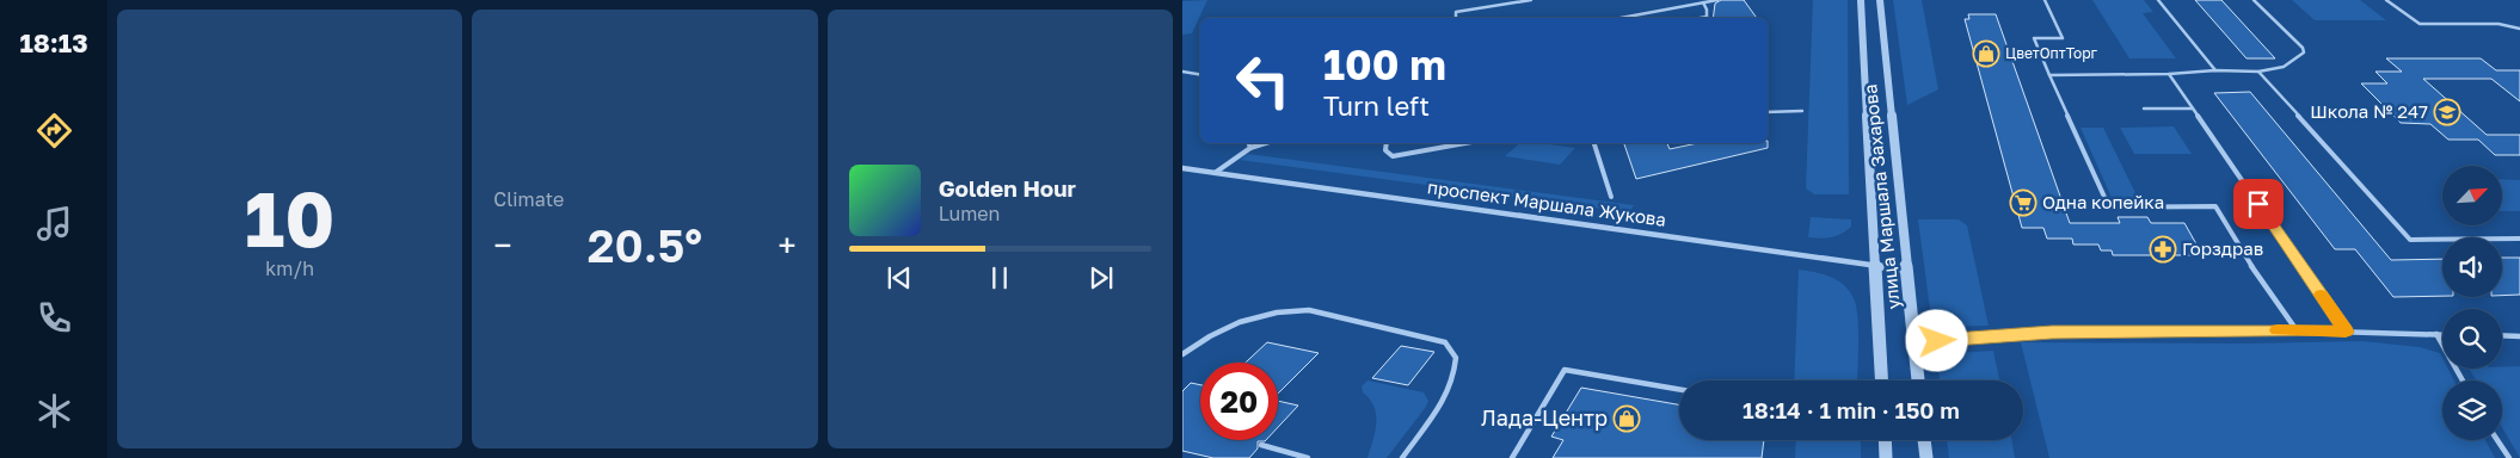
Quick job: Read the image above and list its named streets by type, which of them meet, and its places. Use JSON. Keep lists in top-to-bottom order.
{
  "streets": {
    "street": ["улица Маршала Захарова", "проспект Маршала Жукова"]
  },
  "crossings": [
    ["улица Маршала Захарова", "проспект Маршала Жукова"]
  ],
  "places": {
    "shop": ["ЦветОптТорг", "Лада-Центр"],
    "school or university": ["Школа № 247"],
    "supermarket": ["Одна копейка"],
    "pharmacy": ["Горздрав"]
  },
  "north": "top right",
  "page": {
    "tabs": "18:13",
    "tile": [
      ["10", "km/h"],
      "Climate"
    ],
    "turn": ["100 m", "Turn left"],
    "song": ["Golden Hour", "Lumen"],
    "heat": ["−", "20.5°", "+"],
    "limit": "20",
    "trip": "18:14 · 1 min · 150 m"
  }
}
